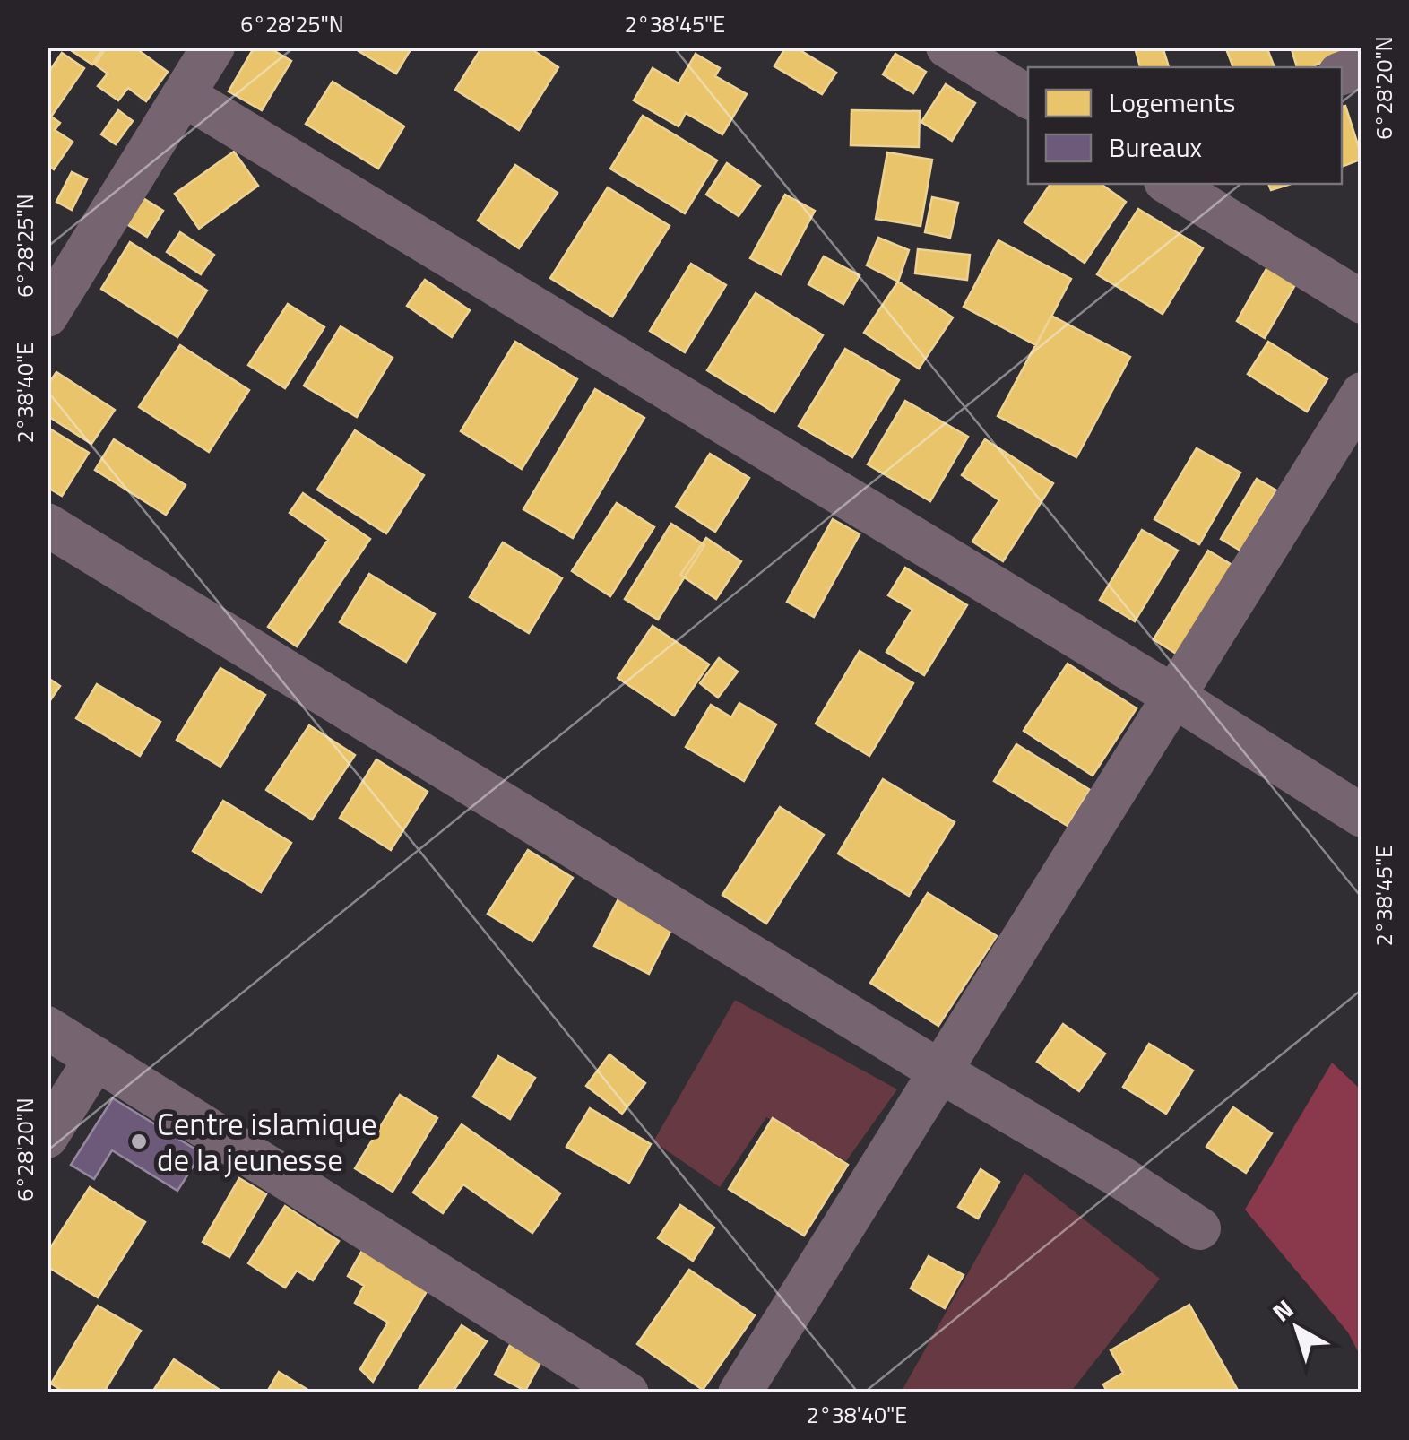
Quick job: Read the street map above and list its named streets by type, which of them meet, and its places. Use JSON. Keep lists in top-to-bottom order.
{
  "places": ["Centre islamique de la jeunesse"],
  "legend": ["Logements", "Bureaux"],
  "north": "top left",
  "coordinates": [
    "6°28'25\"N",
    "2°38'45\"E",
    "6°28'20\"N",
    "2°38'40\"E"
  ]
}
